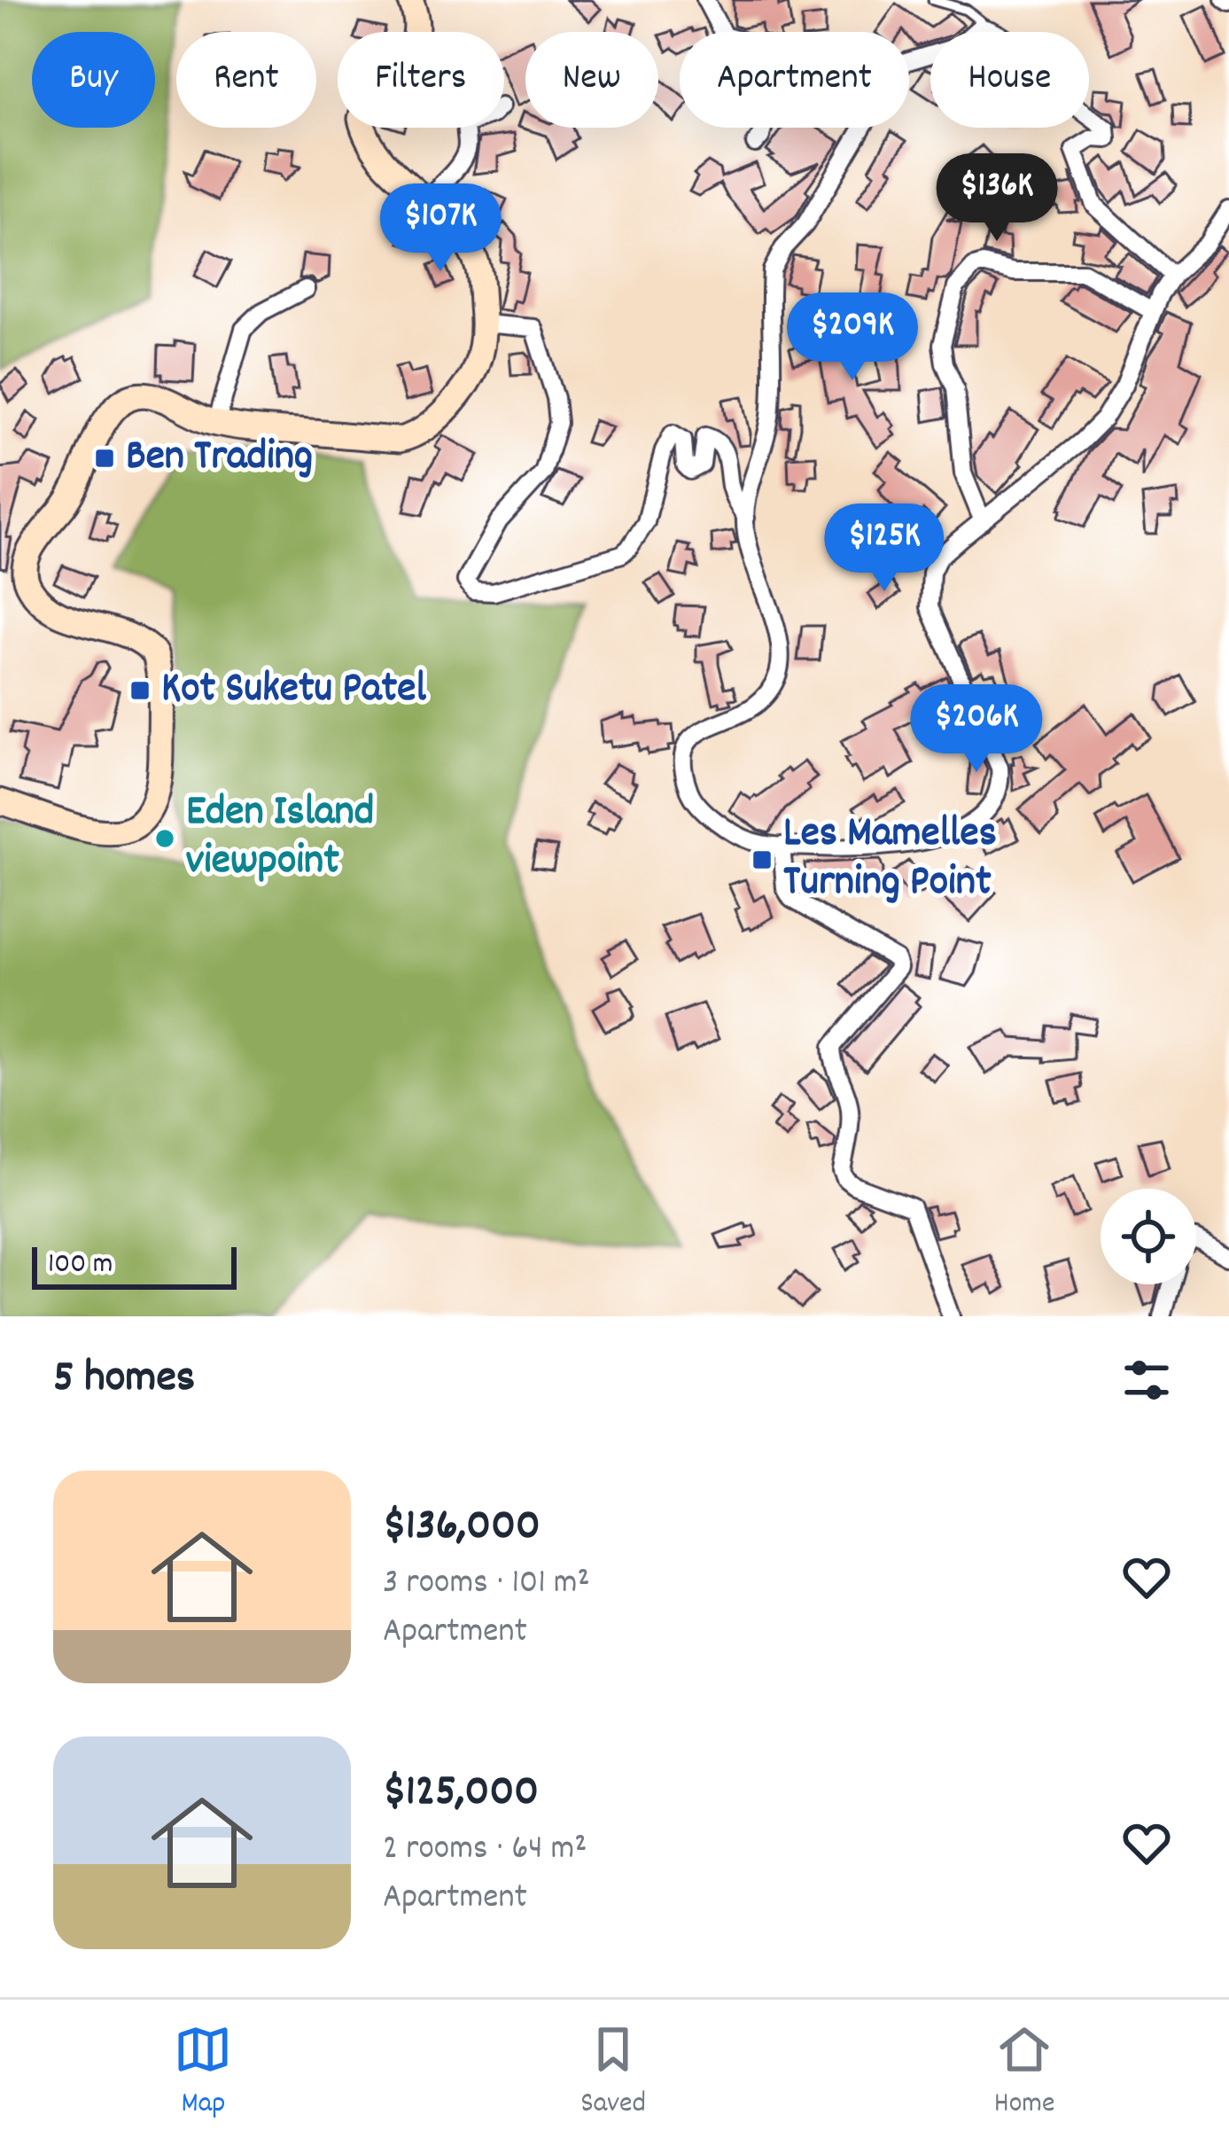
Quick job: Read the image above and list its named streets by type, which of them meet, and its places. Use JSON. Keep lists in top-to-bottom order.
{
  "places": {
    "transit": ["Ben Trading", "Kot Suketu Patel", "Les Mamelles Turning Point"],
    "other": ["Eden Island viewpoint"]
  },
  "scale_bar": "100 m",
  "page": {
    "chip": [
      "Buy",
      "Rent",
      "Filters",
      "New",
      "Apartment",
      "House"
    ],
    "price": [
      "$136K",
      "$107K",
      "$209K",
      "$125K",
      "$206K"
    ],
    "scale": "100 m",
    "heading": "5 homes",
    "list": [
      {
        "name": "$136,000",
        "note": "3 rooms · 101 m² · Apartment"
      },
      {
        "name": "$125,000",
        "note": "2 rooms · 64 m² · Apartment"
      }
    ],
    "tabs": ["Map", "Saved", "Home"]
  }
}
